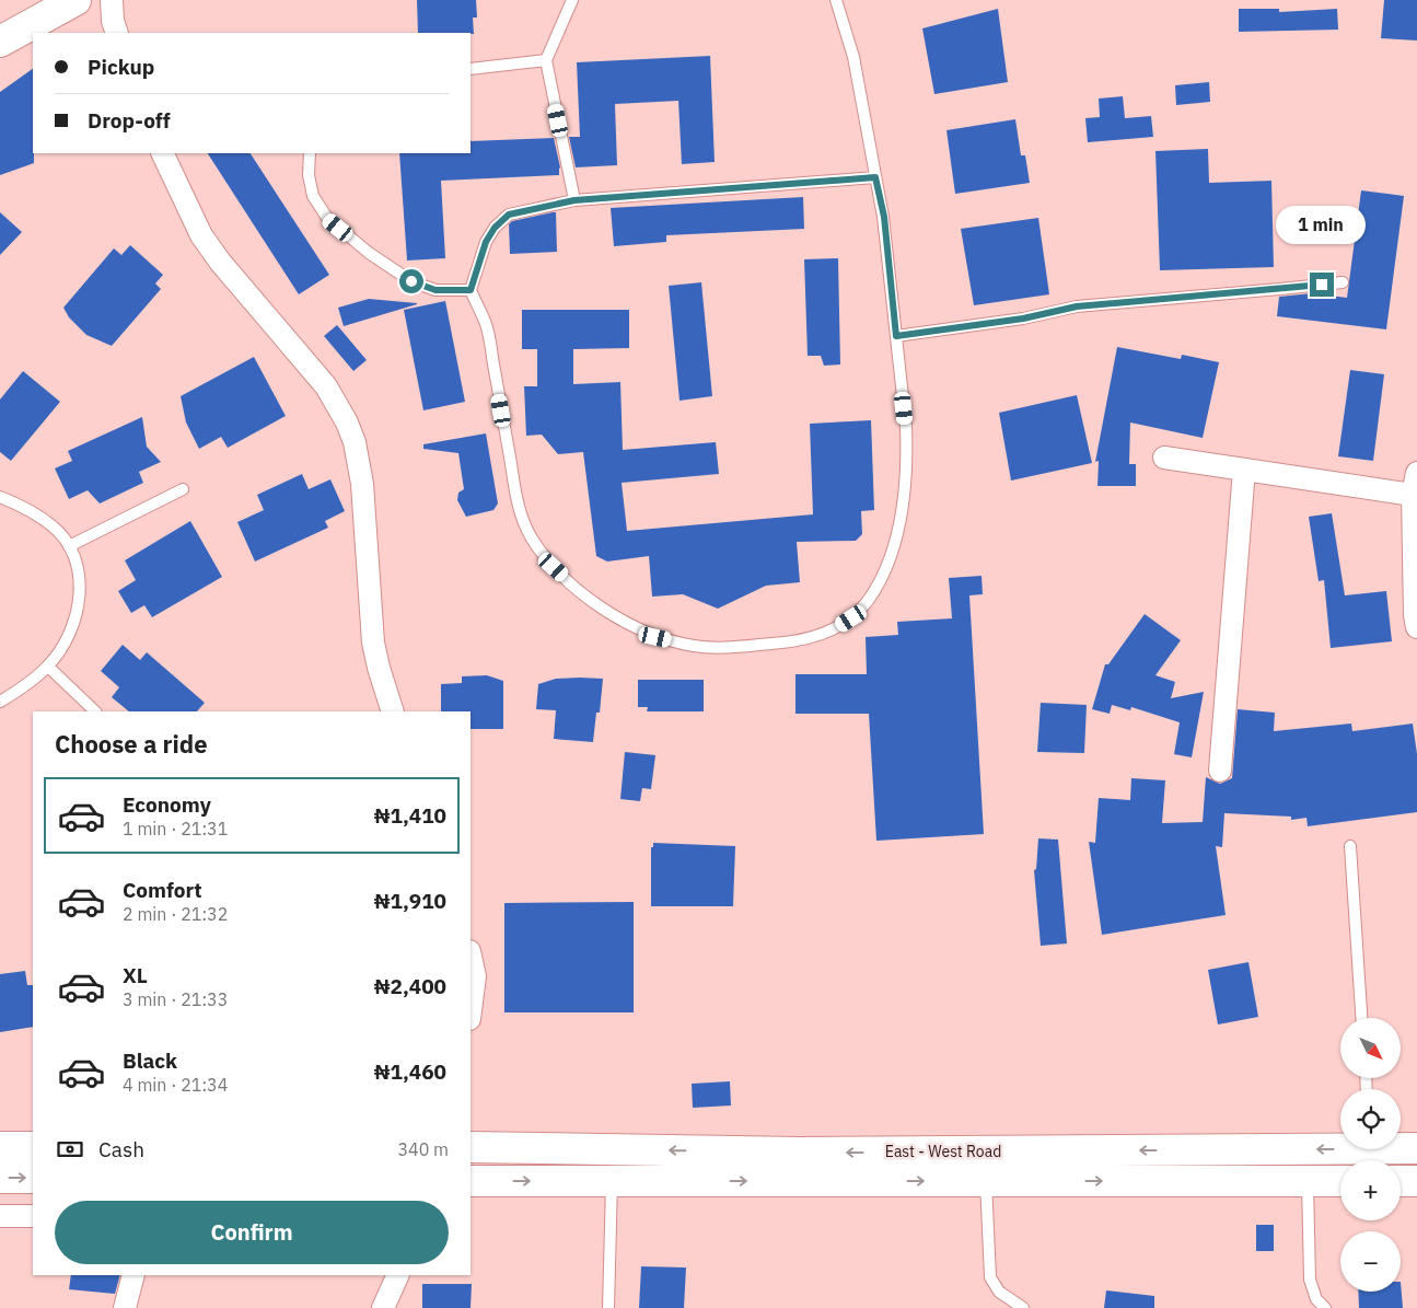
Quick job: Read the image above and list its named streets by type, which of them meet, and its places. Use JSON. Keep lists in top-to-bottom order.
{
  "streets": {
    "main road": ["East - West Road"]
  },
  "north": "bottom right",
  "page": {
    "banner": ["Pickup", "Drop-off"],
    "bubble": "1 min",
    "heading": "Choose a ride",
    "list": [
      {
        "name": "Economy",
        "note": "1 min · 21:31",
        "value": "₦1,410"
      },
      {
        "name": "Comfort",
        "note": "2 min · 21:32",
        "value": "₦1,910"
      },
      {
        "name": "XL",
        "note": "3 min · 21:33",
        "value": "₦2,400"
      },
      {
        "name": "Black",
        "note": "4 min · 21:34",
        "value": "₦1,460"
      }
    ],
    "map_buttons": ["+", "−"],
    "pay": ["Cash", "340 m"],
    "buttons": "Confirm"
  }
}
